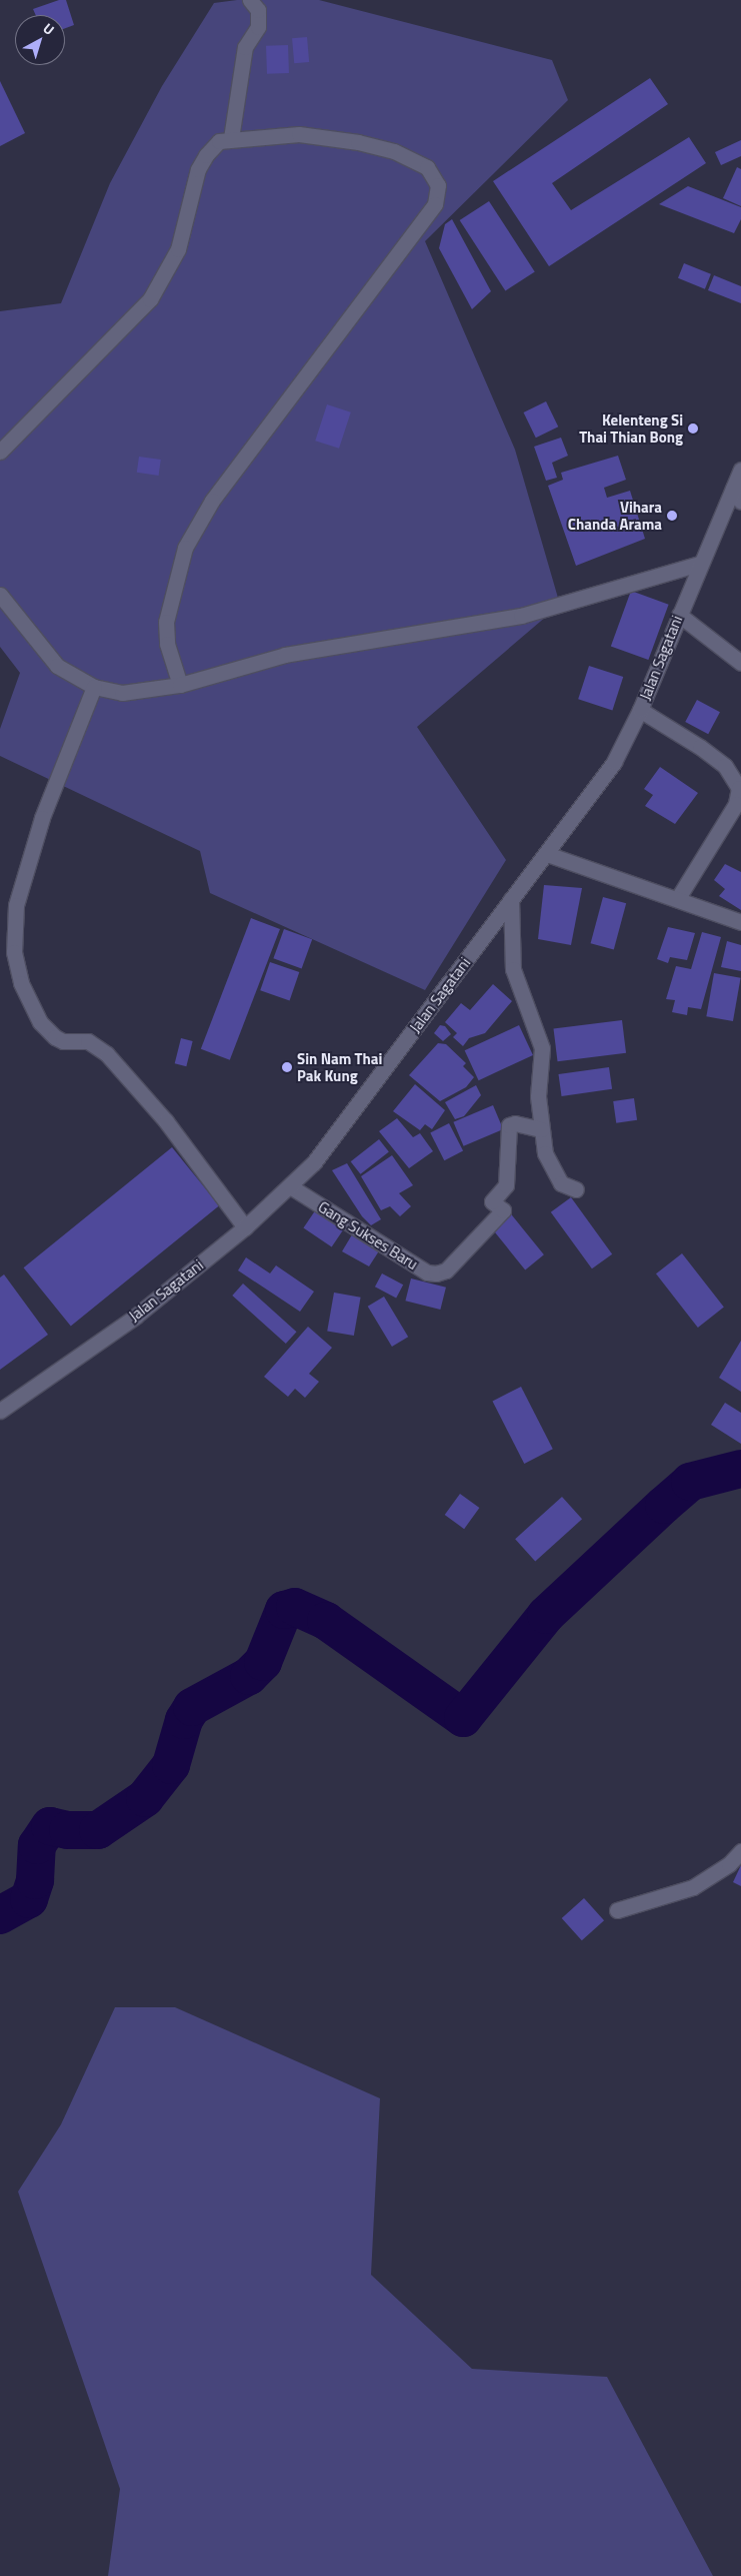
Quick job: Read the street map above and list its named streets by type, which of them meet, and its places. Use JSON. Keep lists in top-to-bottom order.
{
  "streets": {
    "street": ["Jalan Sagatani", "Gang Sukses Baru"]
  },
  "crossings": [
    ["Jalan Sagatani", "Gang Sukses Baru"]
  ],
  "places": ["Kelenteng Si Thai Thian Bong", "Vihara Chanda Arama", "Sin Nam Thai Pak Kung"],
  "north": "top right"
}
